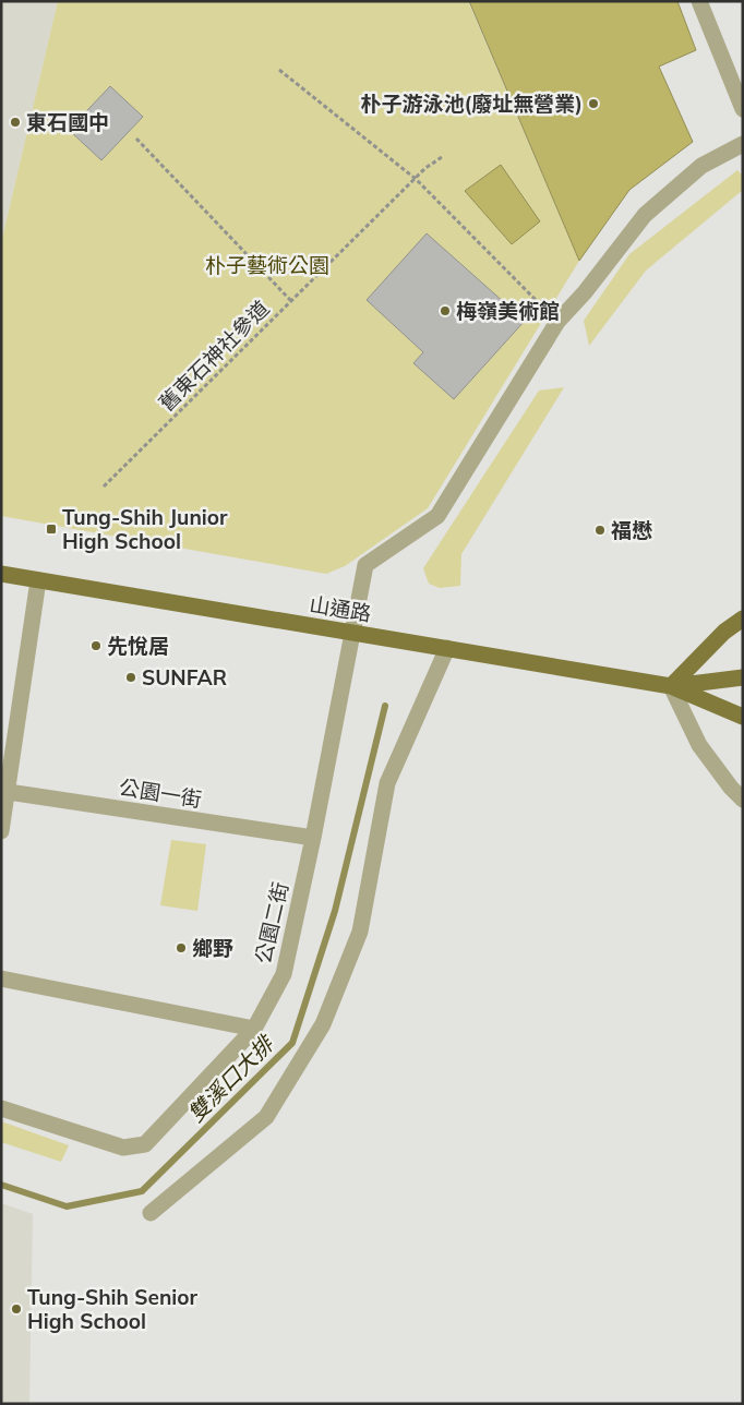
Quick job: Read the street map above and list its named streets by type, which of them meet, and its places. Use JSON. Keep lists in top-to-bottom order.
{
  "streets": {
    "main road": ["山通路"],
    "street": ["公園一街", "公園二街"],
    "path": ["舊東石神社參道"]
  },
  "crossings": [
    ["山通路", "公園二街"],
    ["公園一街", "公園二街"]
  ],
  "water": ["雙溪口大排"],
  "parks": ["朴子藝術公園"],
  "places": {
    "other": [
      "朴子游泳池(廢址無營業)",
      "東石國中",
      "梅嶺美術館",
      "福懋",
      "先悅居",
      "SUNFAR",
      "鄉野",
      "Tung-Shih Senior High School"
    ],
    "transit": ["Tung-Shih Junior High School"]
  }
}
